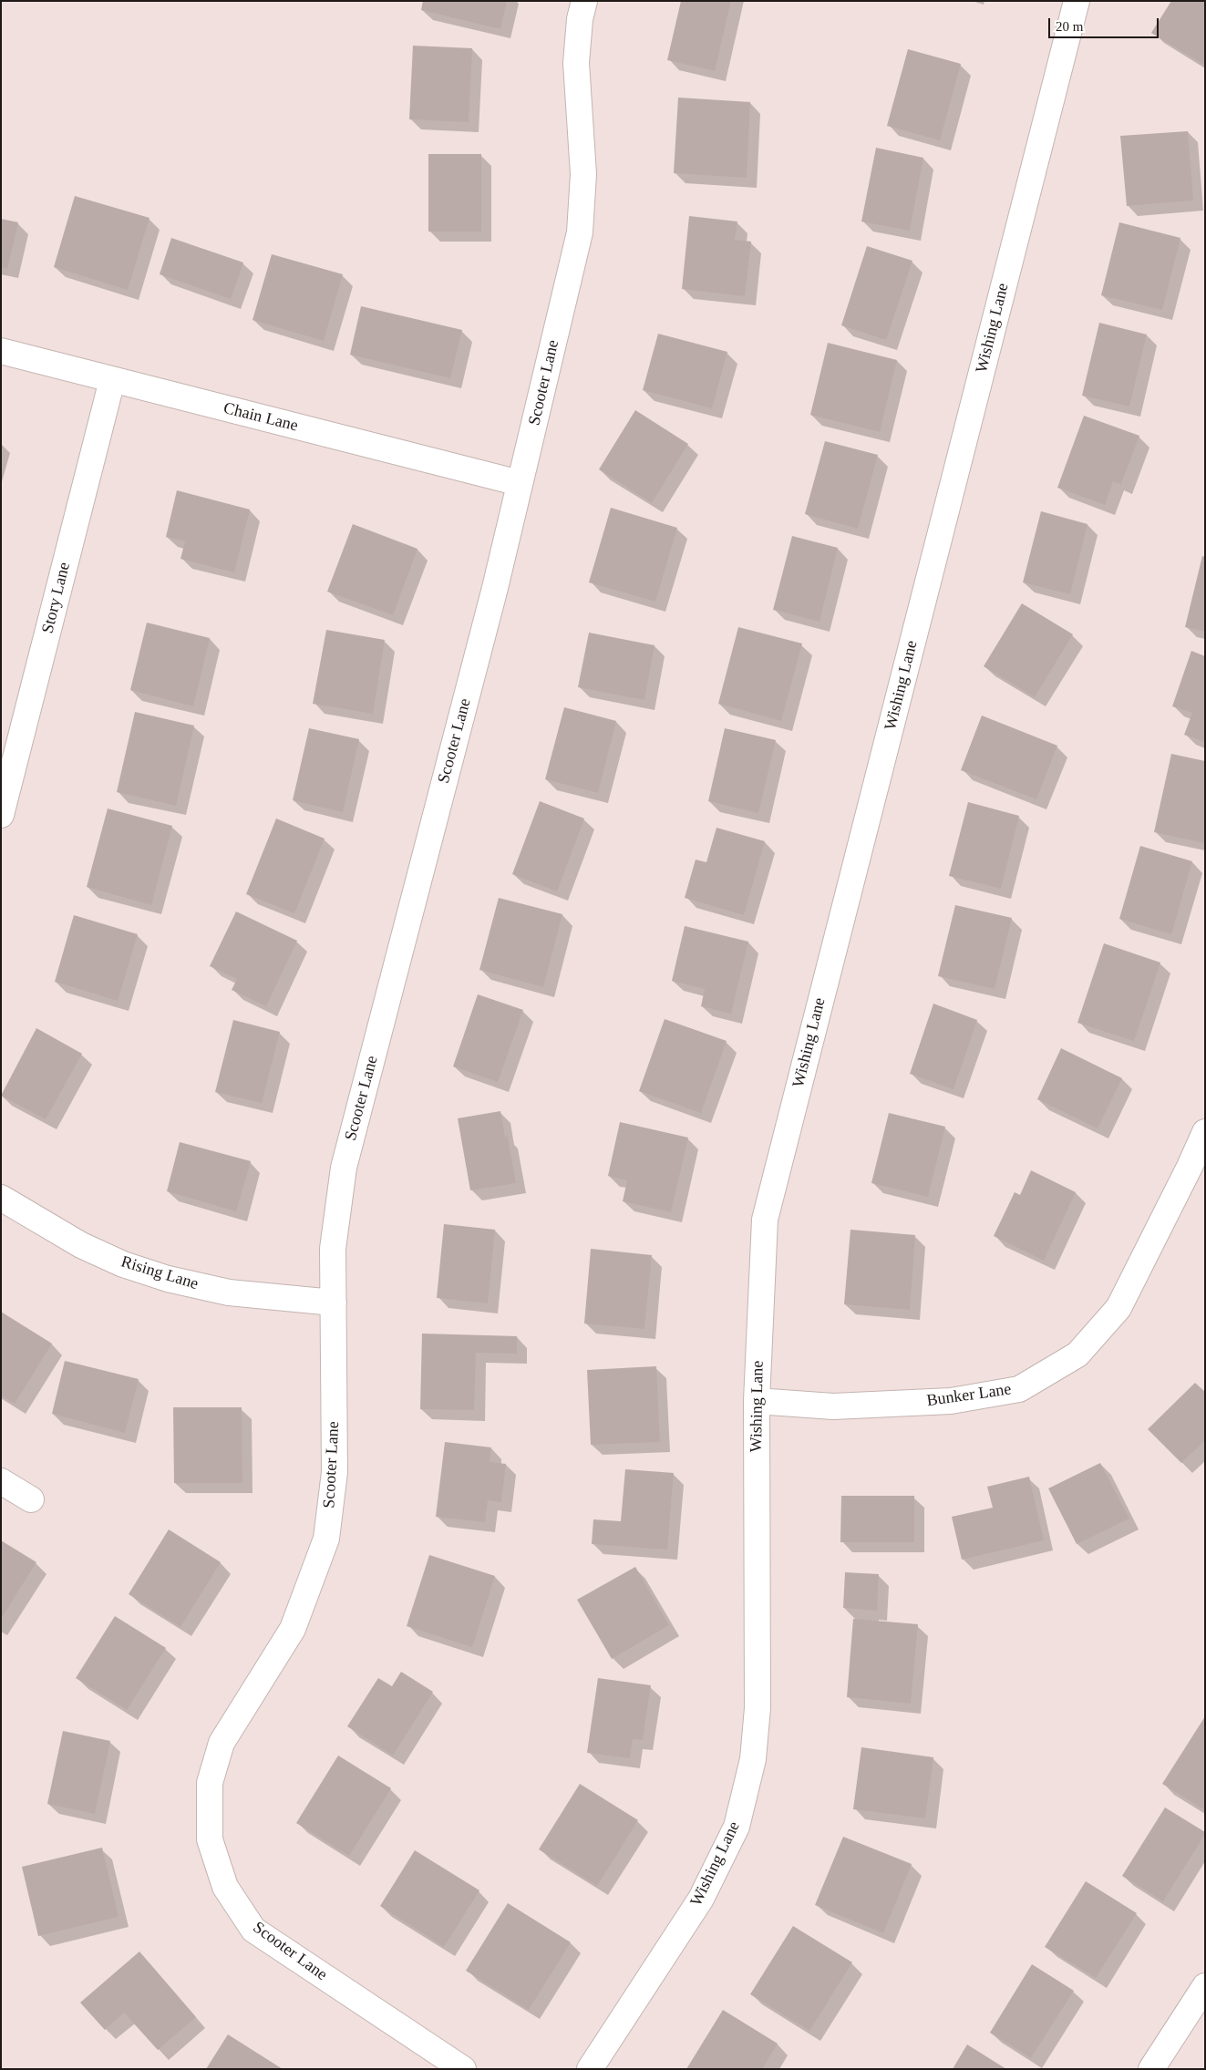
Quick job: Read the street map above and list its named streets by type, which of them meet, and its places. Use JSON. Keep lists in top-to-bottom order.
{
  "streets": {
    "street": [
      "Wishing Lane",
      "Scooter Lane",
      "Chain Lane",
      "Story Lane",
      "Rising Lane",
      "Bunker Lane"
    ]
  },
  "crossings": [
    ["Wishing Lane", "Bunker Lane"],
    ["Scooter Lane", "Chain Lane"],
    ["Scooter Lane", "Rising Lane"],
    ["Chain Lane", "Story Lane"]
  ],
  "scale_bar": "20 m"
}
